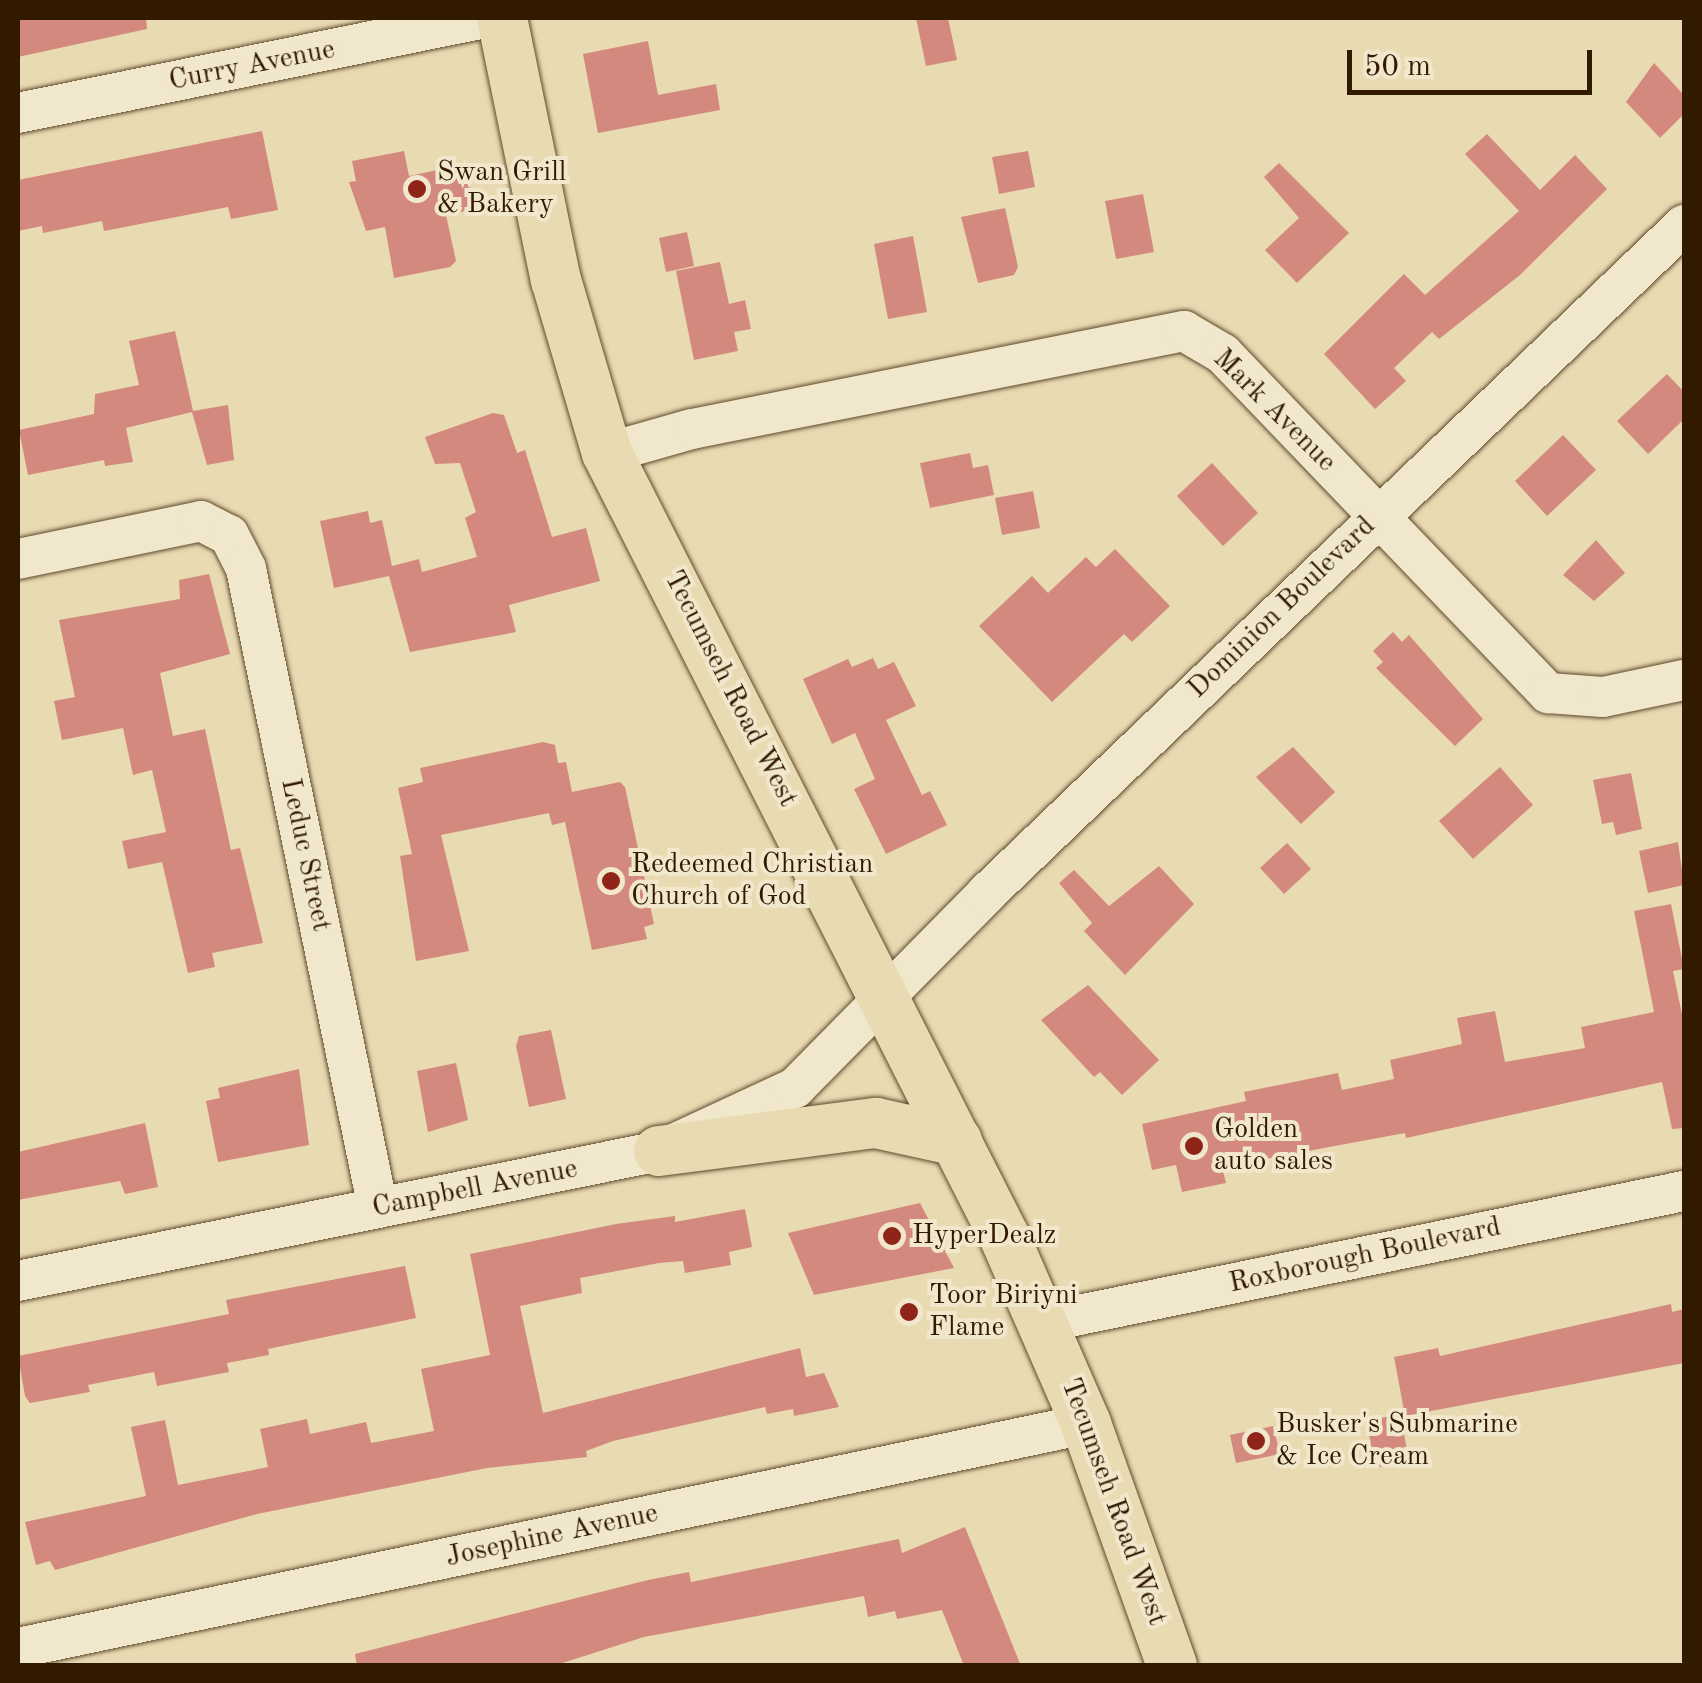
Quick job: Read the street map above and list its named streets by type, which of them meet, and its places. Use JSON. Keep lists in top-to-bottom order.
{
  "streets": {
    "main road": ["Tecumseh Road West"],
    "street": [
      "Curry Avenue",
      "Mark Avenue",
      "Dominion Boulevard",
      "Leduc Street",
      "Campbell Avenue",
      "Roxborough Boulevard",
      "Josephine Avenue"
    ]
  },
  "crossings": [
    ["Mark Avenue", "Dominion Boulevard"],
    ["Mark Avenue", "Tecumseh Road West"],
    ["Dominion Boulevard", "Tecumseh Road West"],
    ["Dominion Boulevard", "Campbell Avenue"],
    ["Tecumseh Road West", "Campbell Avenue"],
    ["Tecumseh Road West", "Roxborough Boulevard"],
    ["Tecumseh Road West", "Josephine Avenue"],
    ["Leduc Street", "Campbell Avenue"]
  ],
  "places": [
    "Swan Grill & Bakery",
    "Redeemed Christian Church of God",
    "Golden auto sales",
    "HyperDealz",
    "Toor Biriyni Flame",
    "Busker's Submarine & Ice Cream"
  ],
  "scale_bar": "50 m"
}
